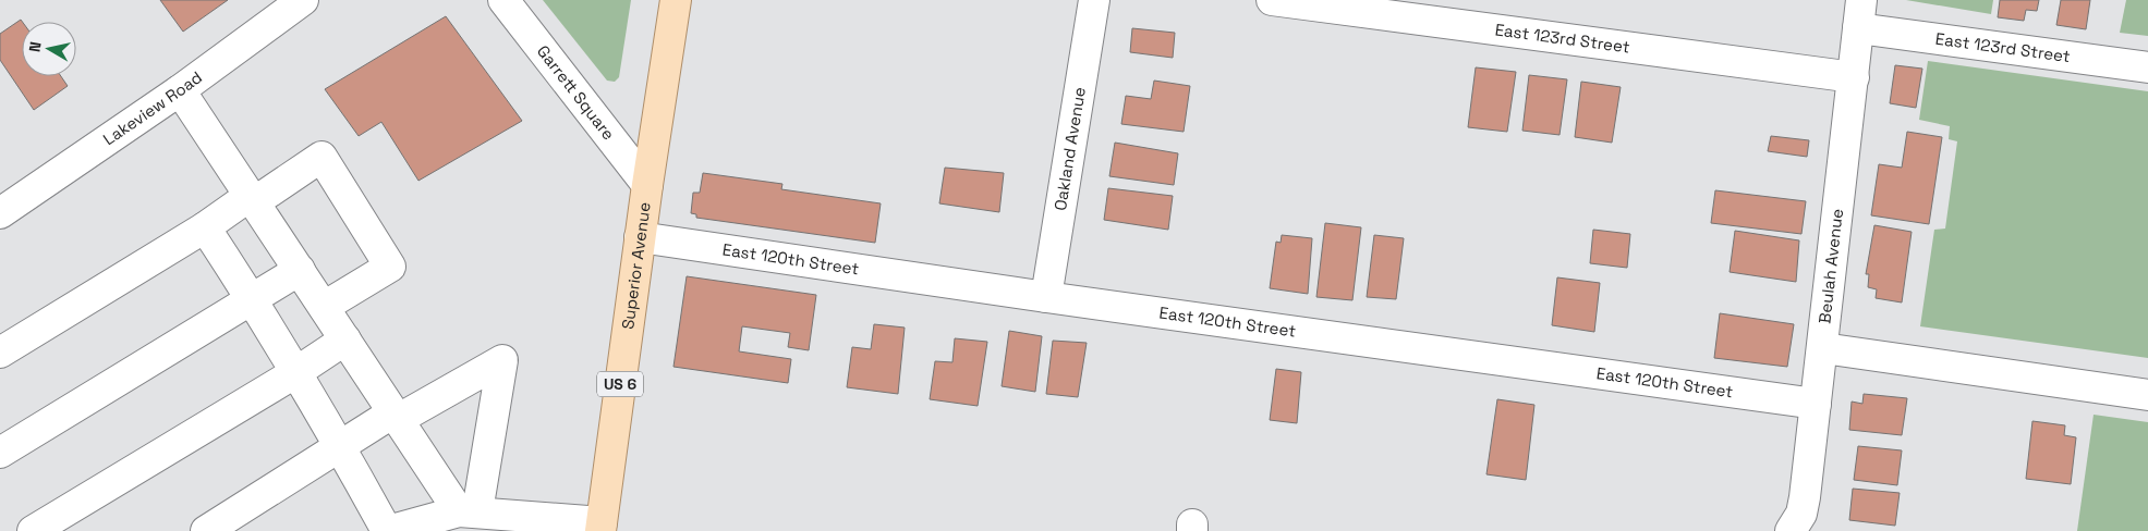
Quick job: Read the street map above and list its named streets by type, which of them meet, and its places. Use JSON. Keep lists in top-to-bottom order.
{
  "streets": {
    "main road": ["Superior Avenue", "US 6"],
    "street": [
      "East 123rd Street",
      "Garrett Square",
      "Lakeview Road",
      "Oakland Avenue",
      "East 120th Street",
      "Beulah Avenue"
    ]
  },
  "crossings": [
    ["East 123rd Street", "Beulah Avenue"],
    ["Garrett Square", "Superior Avenue"],
    ["Oakland Avenue", "East 120th Street"],
    ["East 120th Street", "Superior Avenue"],
    ["East 120th Street", "Beulah Avenue"]
  ],
  "north": "left"
}
